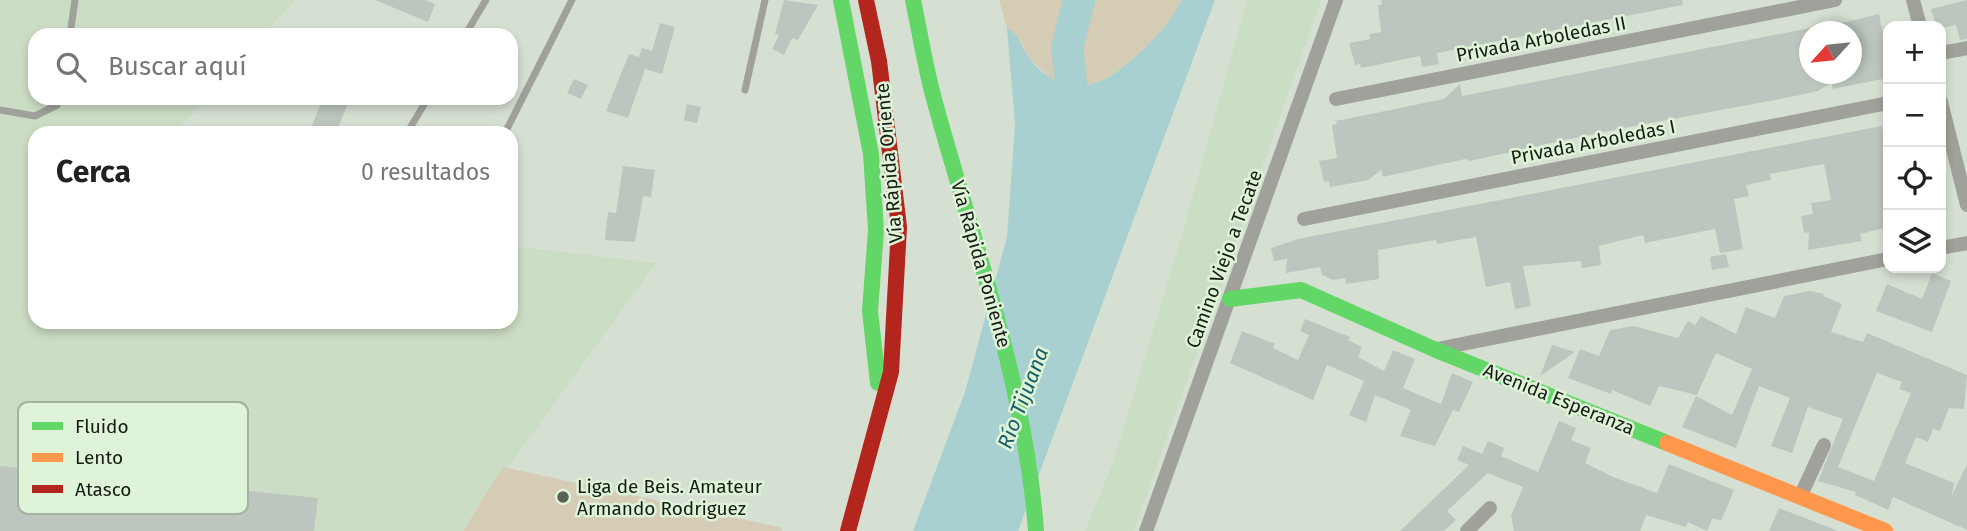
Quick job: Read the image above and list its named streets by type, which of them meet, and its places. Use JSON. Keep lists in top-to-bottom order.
{
  "streets": {
    "main road": ["Vía Rápida Oriente", "Vía Rápida Poniente", "Avenida Esperanza"],
    "street": ["Privada Arboledas II", "Privada Arboledas I", "Camino Viejo a Tecate"]
  },
  "crossings": [
    ["Camino Viejo a Tecate", "Avenida Esperanza"]
  ],
  "water": ["Río Tijuana"],
  "places": ["Liga de Beis. Amateur Armando Rodriguez"],
  "legend": ["Fluido", "Lento", "Atasco"],
  "north": "bottom left",
  "page": {
    "map_buttons": ["+", "−"],
    "search": "Buscar aquí",
    "heading": ["Cerca", "0 resultados"]
  }
}
